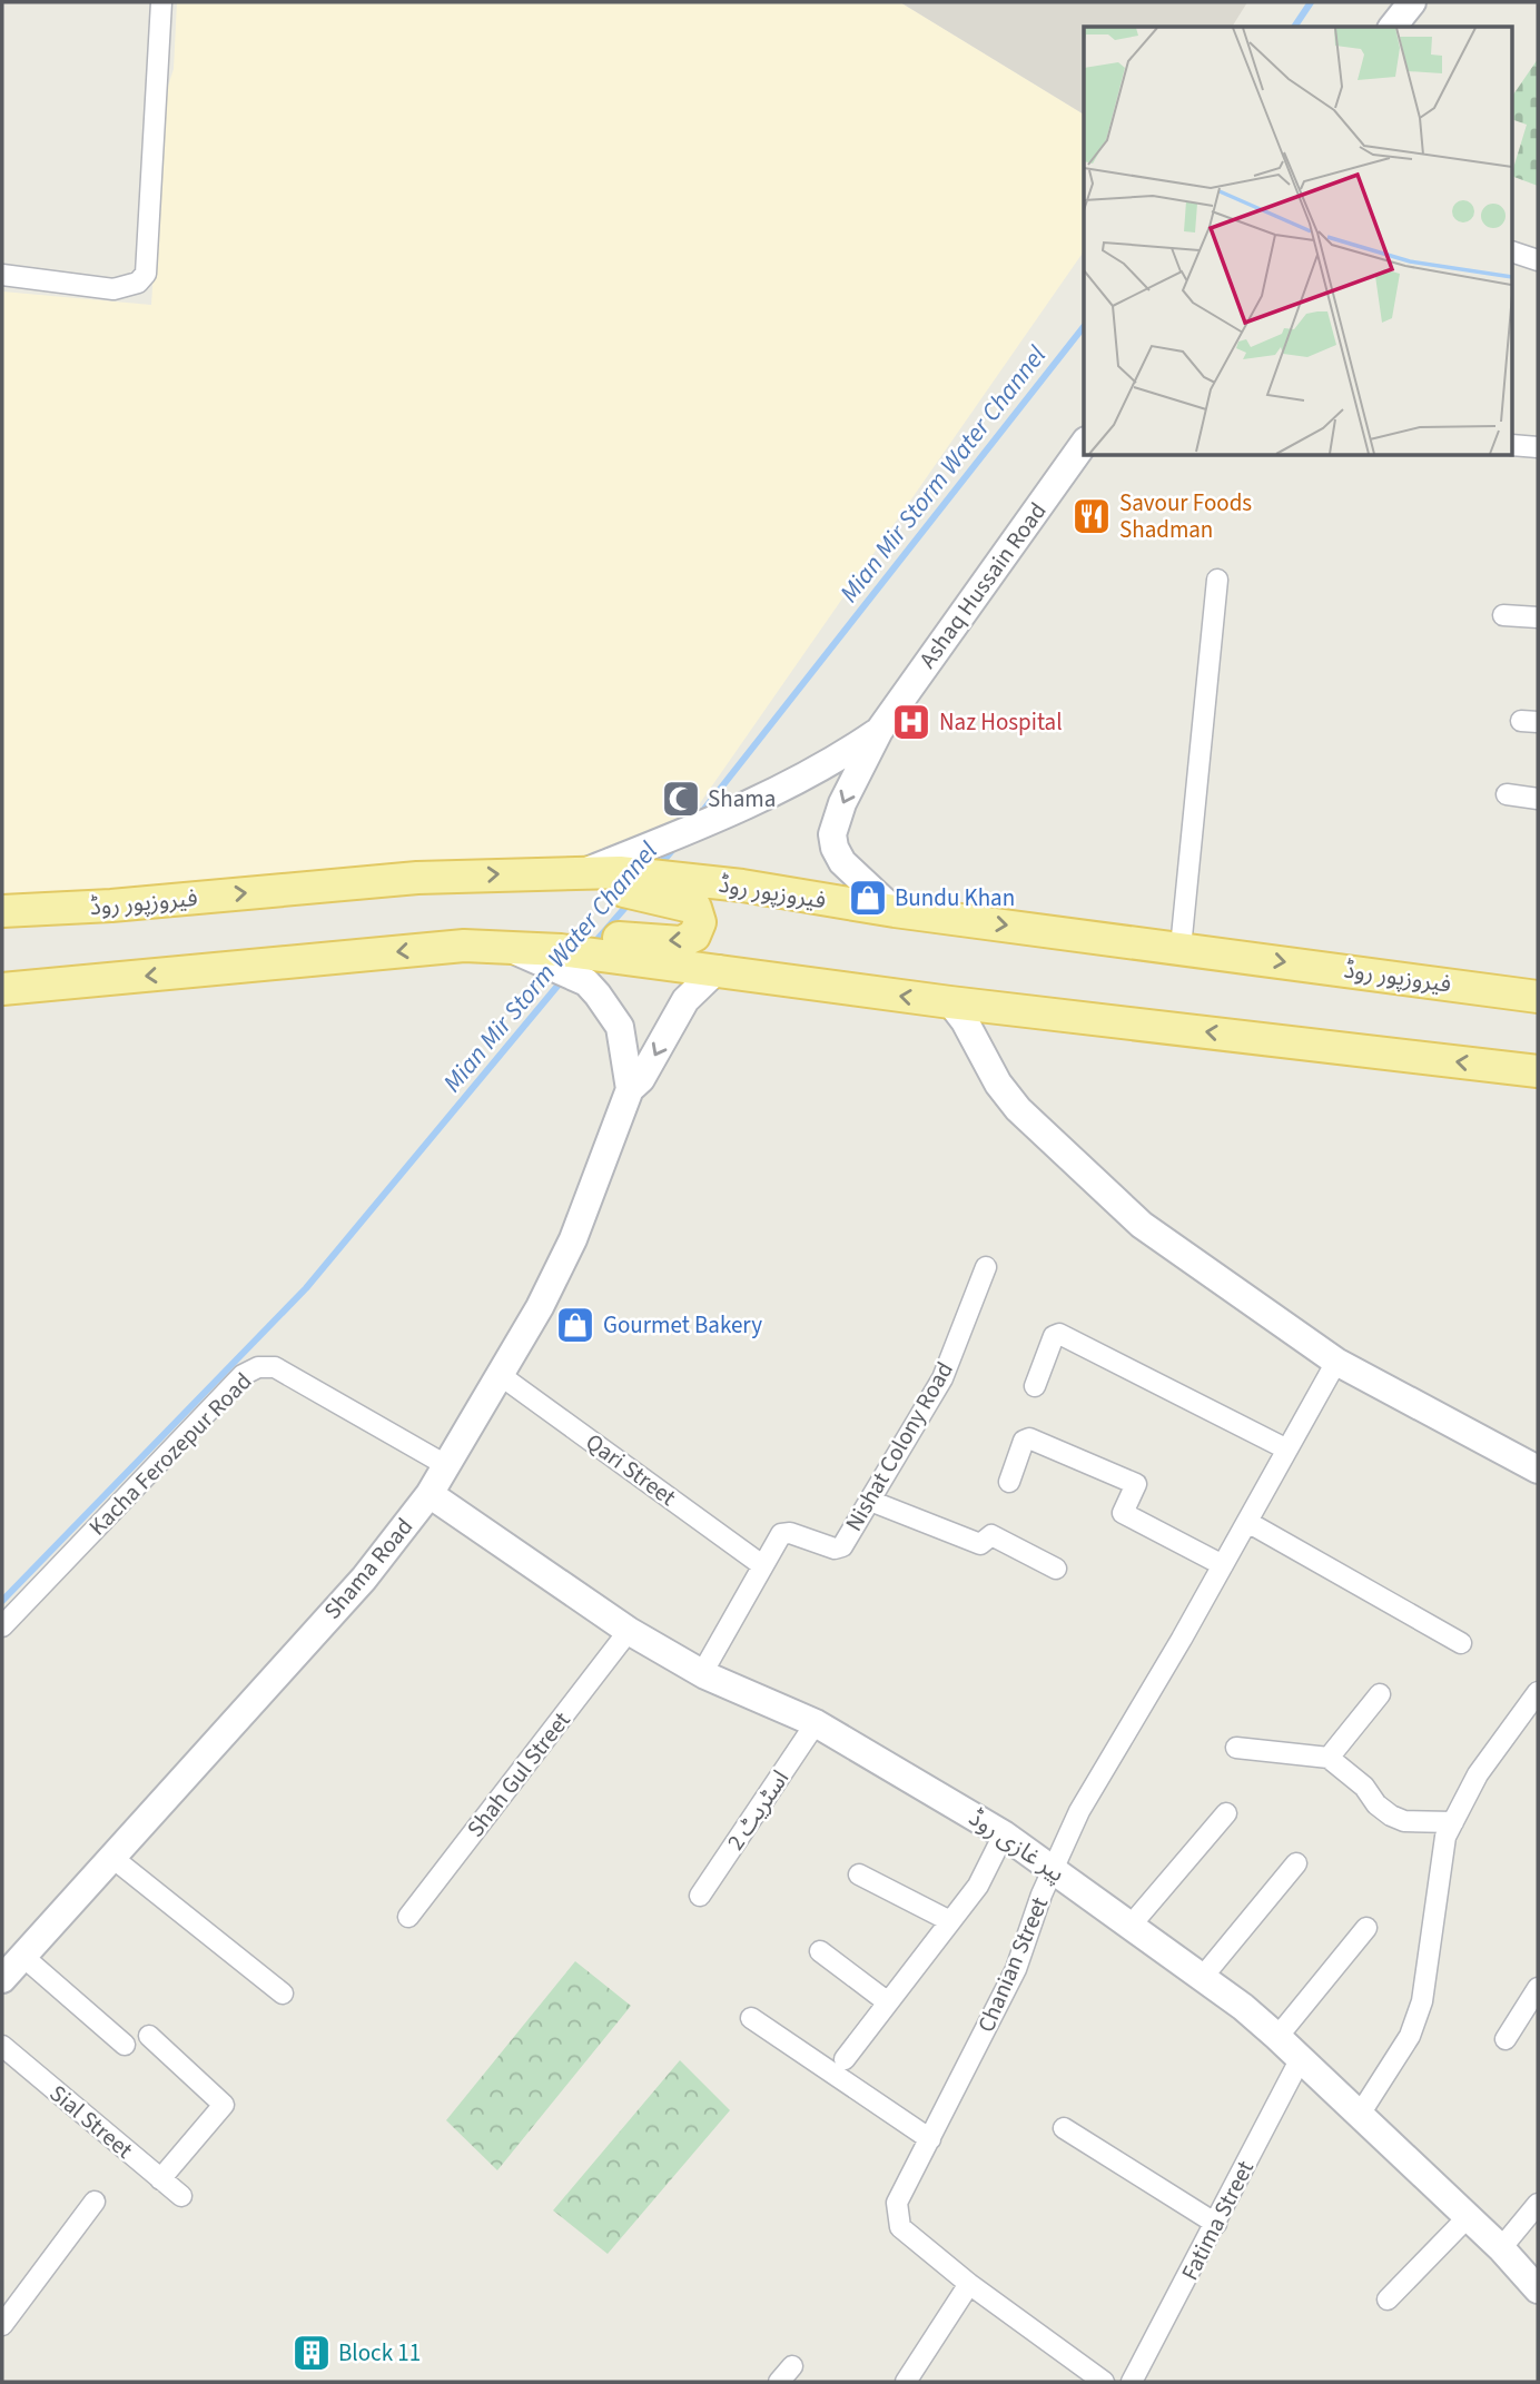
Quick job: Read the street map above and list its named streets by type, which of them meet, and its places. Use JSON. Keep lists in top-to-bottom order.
{
  "streets": {
    "main road": ["فیروزپور روڈ"],
    "street": [
      "Ashaq Hussain Road",
      "Nishat Colony Road",
      "Kacha Ferozepur Road",
      "Qari Street",
      "Shama Road",
      "Shah Gul Street",
      "اسٹریٹ 2",
      "پیر غازی روڈ",
      "Chanian Street",
      "Sial Street",
      "Fatima Street"
    ]
  },
  "crossings": [
    ["Ashaq Hussain Road", "فیروزپور روڈ"],
    ["Nishat Colony Road", "Qari Street"],
    ["Nishat Colony Road", "پیر غازی روڈ"],
    ["Kacha Ferozepur Road", "Shama Road"],
    ["Qari Street", "Shama Road"],
    ["Shama Road", "پیر غازی روڈ"],
    ["Shah Gul Street", "پیر غازی روڈ"],
    ["اسٹریٹ 2", "پیر غازی روڈ"],
    ["پیر غازی روڈ", "Chanian Street"],
    ["پیر غازی روڈ", "Fatima Street"]
  ],
  "water": ["Mian Mir Storm Water Channel"],
  "places": {
    "restaurant": ["Savour Foods Shadman"],
    "hospital": ["Naz Hospital"],
    "mosque": ["Shama"],
    "shop": ["Bundu Khan", "Gourmet Bakery"],
    "building": ["Block 11"]
  }
}
